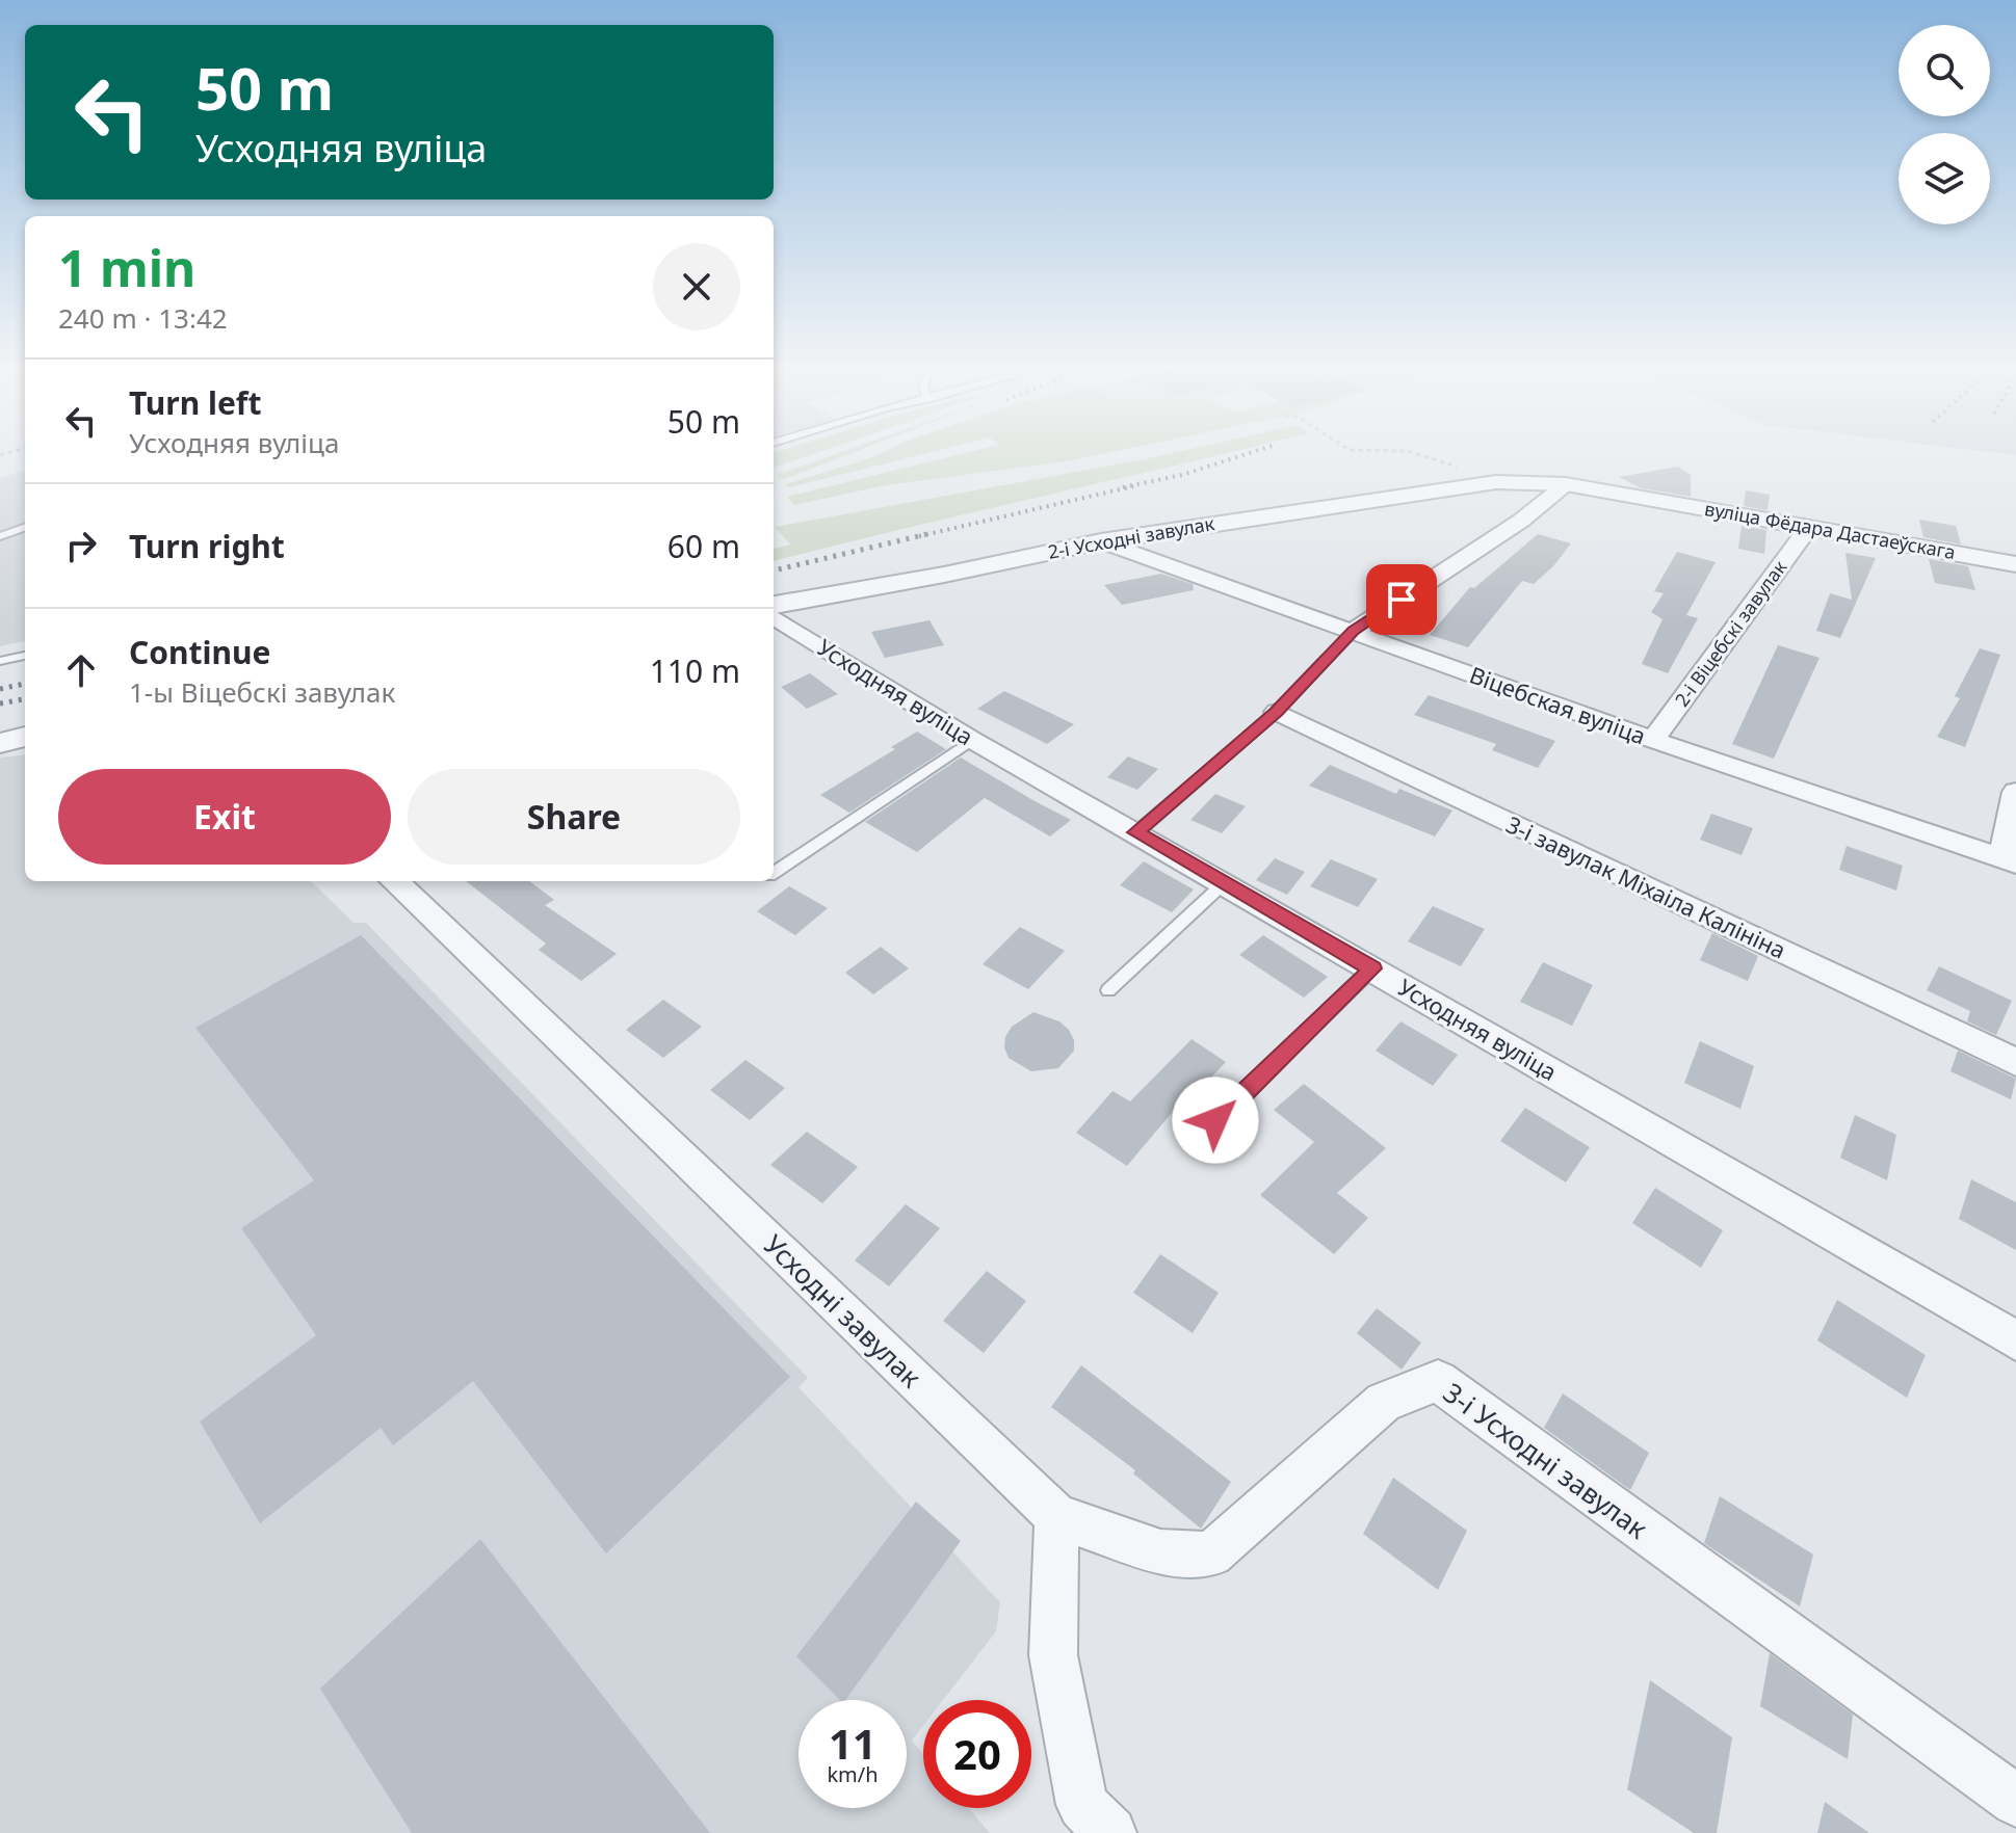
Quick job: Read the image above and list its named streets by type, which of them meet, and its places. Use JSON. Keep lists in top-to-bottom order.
{
  "streets": {
    "street": [
      "вуліца Фёдара Дастаеўскага",
      "2-і Усходні завулак",
      "2-і Віцебскі завулак",
      "Усходняя вуліца",
      "Віцебская вуліца",
      "3-і завулак Міхаіла Калініна",
      "Усходні завулак",
      "3-і Усходні завулак"
    ]
  },
  "crossings": [
    ["вуліца Фёдара Дастаеўскага", "2-і Усходні завулак"],
    ["вуліца Фёдара Дастаеўскага", "2-і Віцебскі завулак"],
    ["2-і Усходні завулак", "Віцебская вуліца"],
    ["2-і Віцебскі завулак", "Віцебская вуліца"],
    ["Усходні завулак", "3-і Усходні завулак"]
  ],
  "page": {
    "turn": ["50 m", "Усходняя вуліца"],
    "heading": ["1 min", "240 m · 13:42"],
    "list": [
      {
        "name": "Turn left",
        "note": "Усходняя вуліца",
        "value": "50 m"
      },
      {
        "name": "Turn right",
        "value": "60 m"
      },
      {
        "name": "Continue",
        "note": "1-ы Віцебскі завулак",
        "value": "110 m"
      }
    ],
    "buttons": ["Exit", "Share"],
    "speed": "11 km/h",
    "limit": "20"
  }
}
